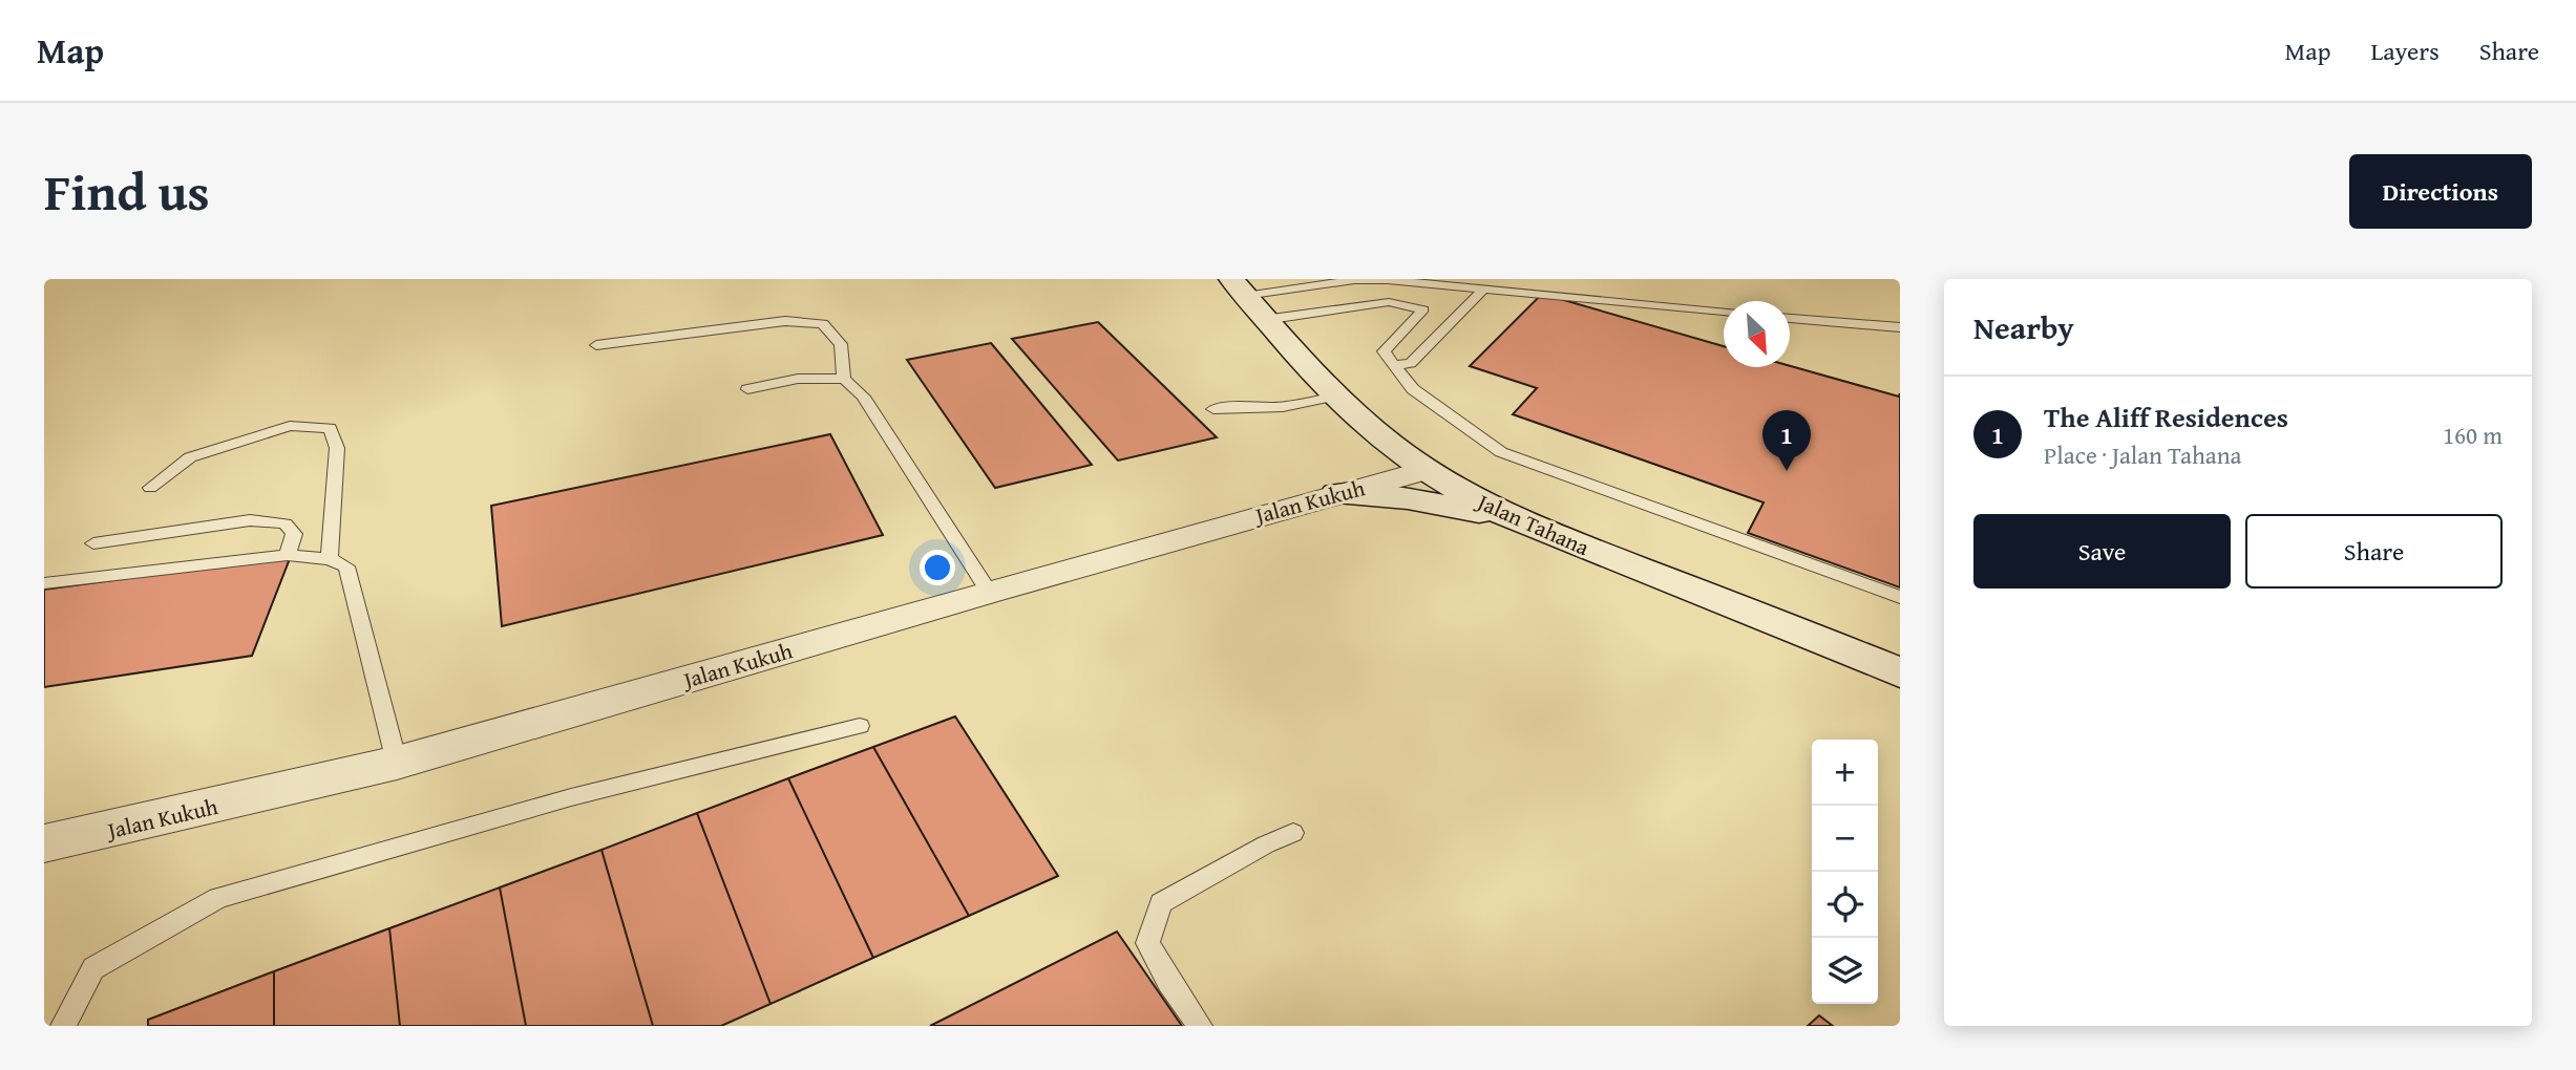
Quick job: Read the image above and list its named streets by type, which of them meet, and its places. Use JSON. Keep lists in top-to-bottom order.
{
  "streets": {
    "street": ["Jalan Kukuh", "Jalan Tahana"]
  },
  "crossings": [
    ["Jalan Kukuh", "Jalan Tahana"]
  ],
  "north": "bottom right",
  "page": {
    "header": "Map",
    "nav": ["Map", "Layers", "Share"],
    "title": "Find us",
    "buttons": [
      "Directions",
      ["Save", "Share"]
    ],
    "heading": "Nearby",
    "list": [
      {
        "mark": "1",
        "name": "The Aliff Residences",
        "note": "Place · Jalan Tahana",
        "value": "160 m"
      }
    ],
    "pins": "1",
    "map_buttons": ["+", "−"]
  }
}
